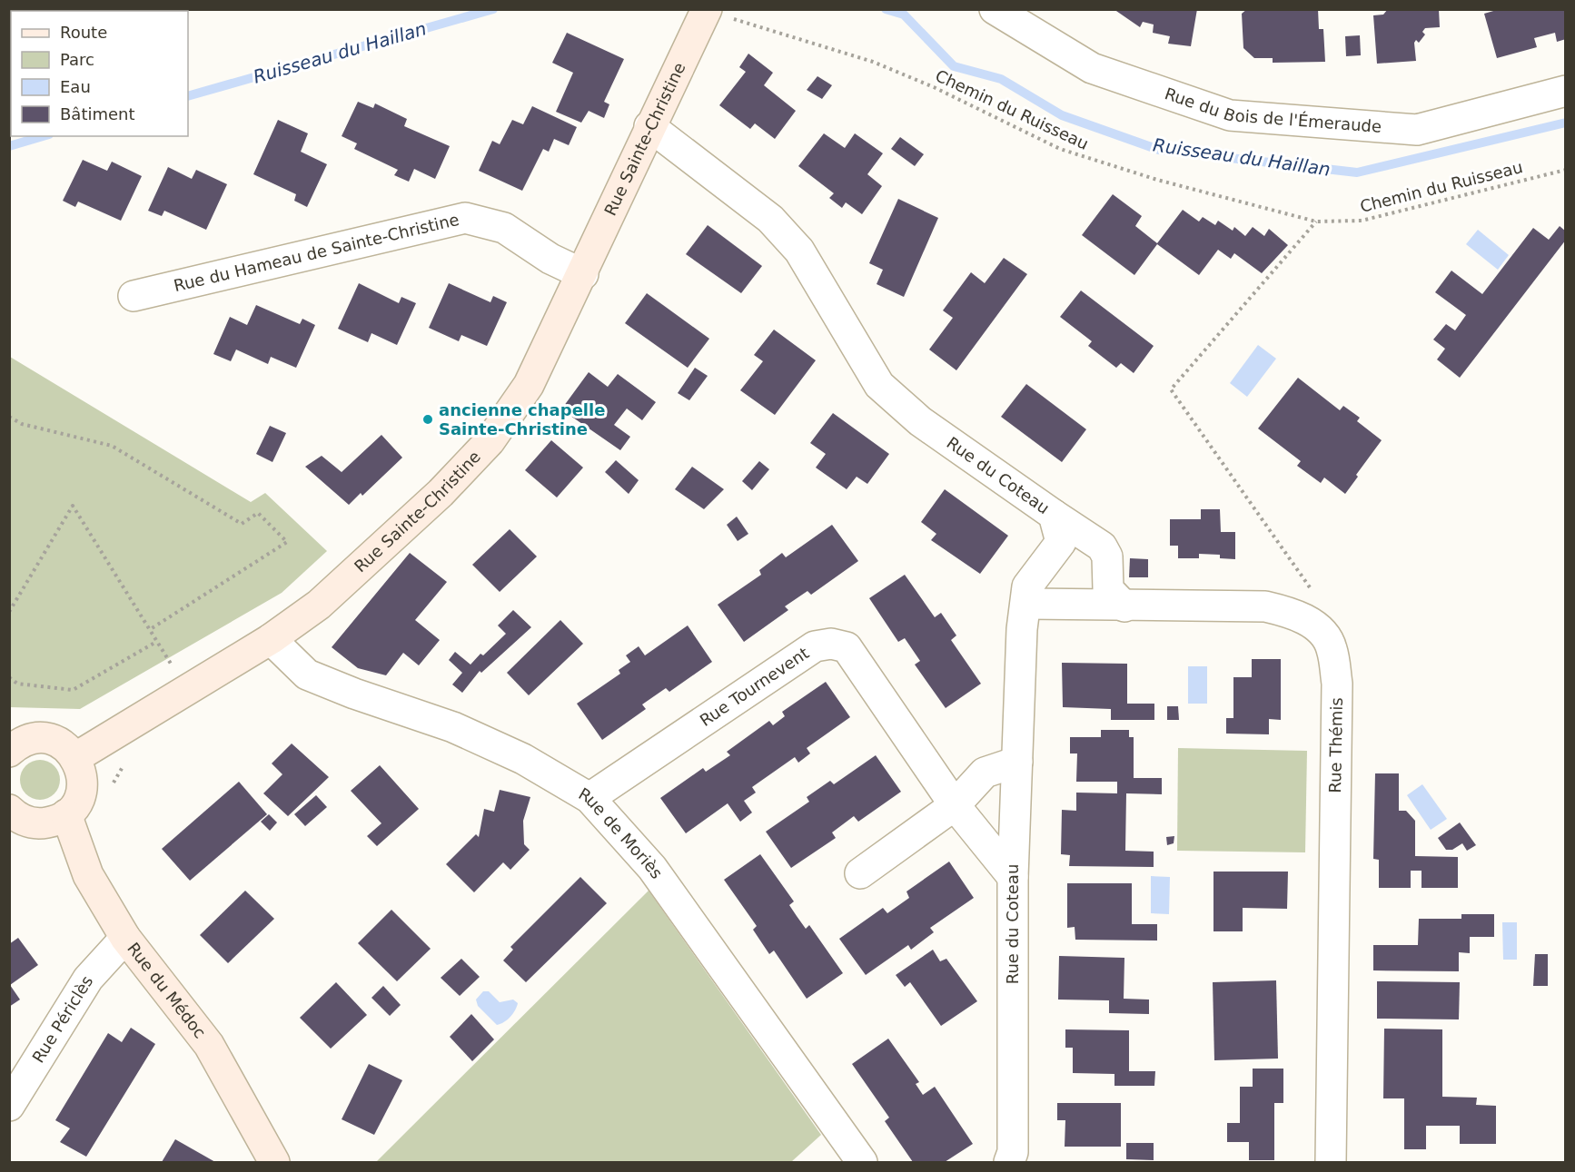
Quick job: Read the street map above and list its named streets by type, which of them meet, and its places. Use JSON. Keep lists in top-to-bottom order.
{
  "streets": {
    "street": [
      "Rue du Bois de l'Émeraude",
      "Rue Sainte-Christine",
      "Rue du Hameau de Sainte-Christine",
      "Rue du Coteau",
      "Rue Tournevent",
      "Rue Thémis",
      "Rue de Moriès",
      "Rue du Médoc",
      "Rue Périclès"
    ],
    "path": ["Chemin du Ruisseau"]
  },
  "crossings": [
    ["Chemin du Ruisseau", "Rue Sainte-Christine"],
    ["Rue Sainte-Christine", "Rue du Hameau de Sainte-Christine"],
    ["Rue Sainte-Christine", "Rue du Coteau"],
    ["Rue Sainte-Christine", "Rue de Moriès"],
    ["Rue du Coteau", "Rue Tournevent"],
    ["Rue du Coteau", "Rue Thémis"],
    ["Rue Tournevent", "Rue de Moriès"],
    ["Rue du Médoc", "Rue Périclès"]
  ],
  "water": ["Ruisseau du Haillan"],
  "places": ["ancienne chapelle Sainte-Christine"],
  "legend": [
    "Route",
    "Parc",
    "Eau",
    "Bâtiment"
  ]
}
